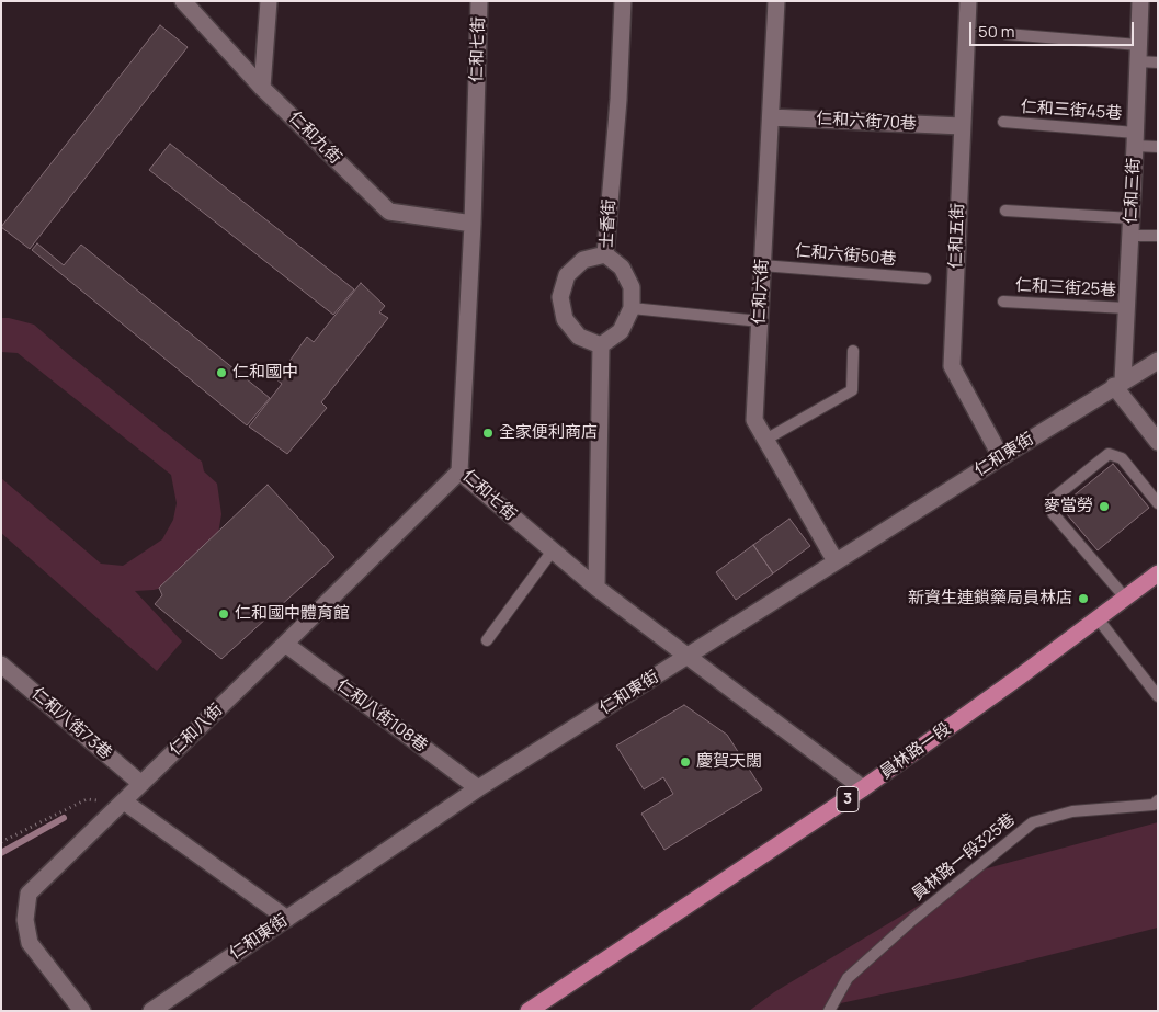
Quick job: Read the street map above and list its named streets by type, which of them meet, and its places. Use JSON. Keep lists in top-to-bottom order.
{
  "streets": {
    "main road": ["員林路一段", "3"],
    "street": [
      "仁和七街",
      "仁和六街70巷",
      "仁和九街",
      "仁和三街",
      "士香街",
      "仁和五街",
      "仁和六街",
      "仁和東街",
      "仁和八街108巷",
      "仁和八街73巷",
      "仁和八街"
    ],
    "lane": [
      "仁和三街45巷",
      "仁和六街50巷",
      "仁和三街25巷",
      "員林路一段325巷"
    ]
  },
  "crossings": [
    ["仁和七街", "仁和九街"],
    ["仁和七街", "仁和東街"],
    ["仁和七街", "仁和八街"],
    ["仁和七街", "員林路一段"],
    ["仁和三街45巷", "仁和三街"],
    ["仁和六街70巷", "仁和五街"],
    ["仁和六街70巷", "仁和六街"],
    ["仁和三街", "仁和三街25巷"],
    ["仁和三街", "仁和東街"],
    ["仁和五街", "仁和東街"],
    ["仁和六街50巷", "仁和六街"],
    ["仁和六街", "仁和東街"],
    ["仁和東街", "仁和八街108巷"],
    ["仁和八街108巷", "仁和八街"],
    ["仁和八街73巷", "仁和八街"]
  ],
  "places": [
    "仁和國中",
    "全家便利商店",
    "麥當勞",
    "新資生連鎖藥局員林店",
    "仁和國中體育館",
    "慶賀天闊"
  ],
  "scale_bar": "50 m"
}
